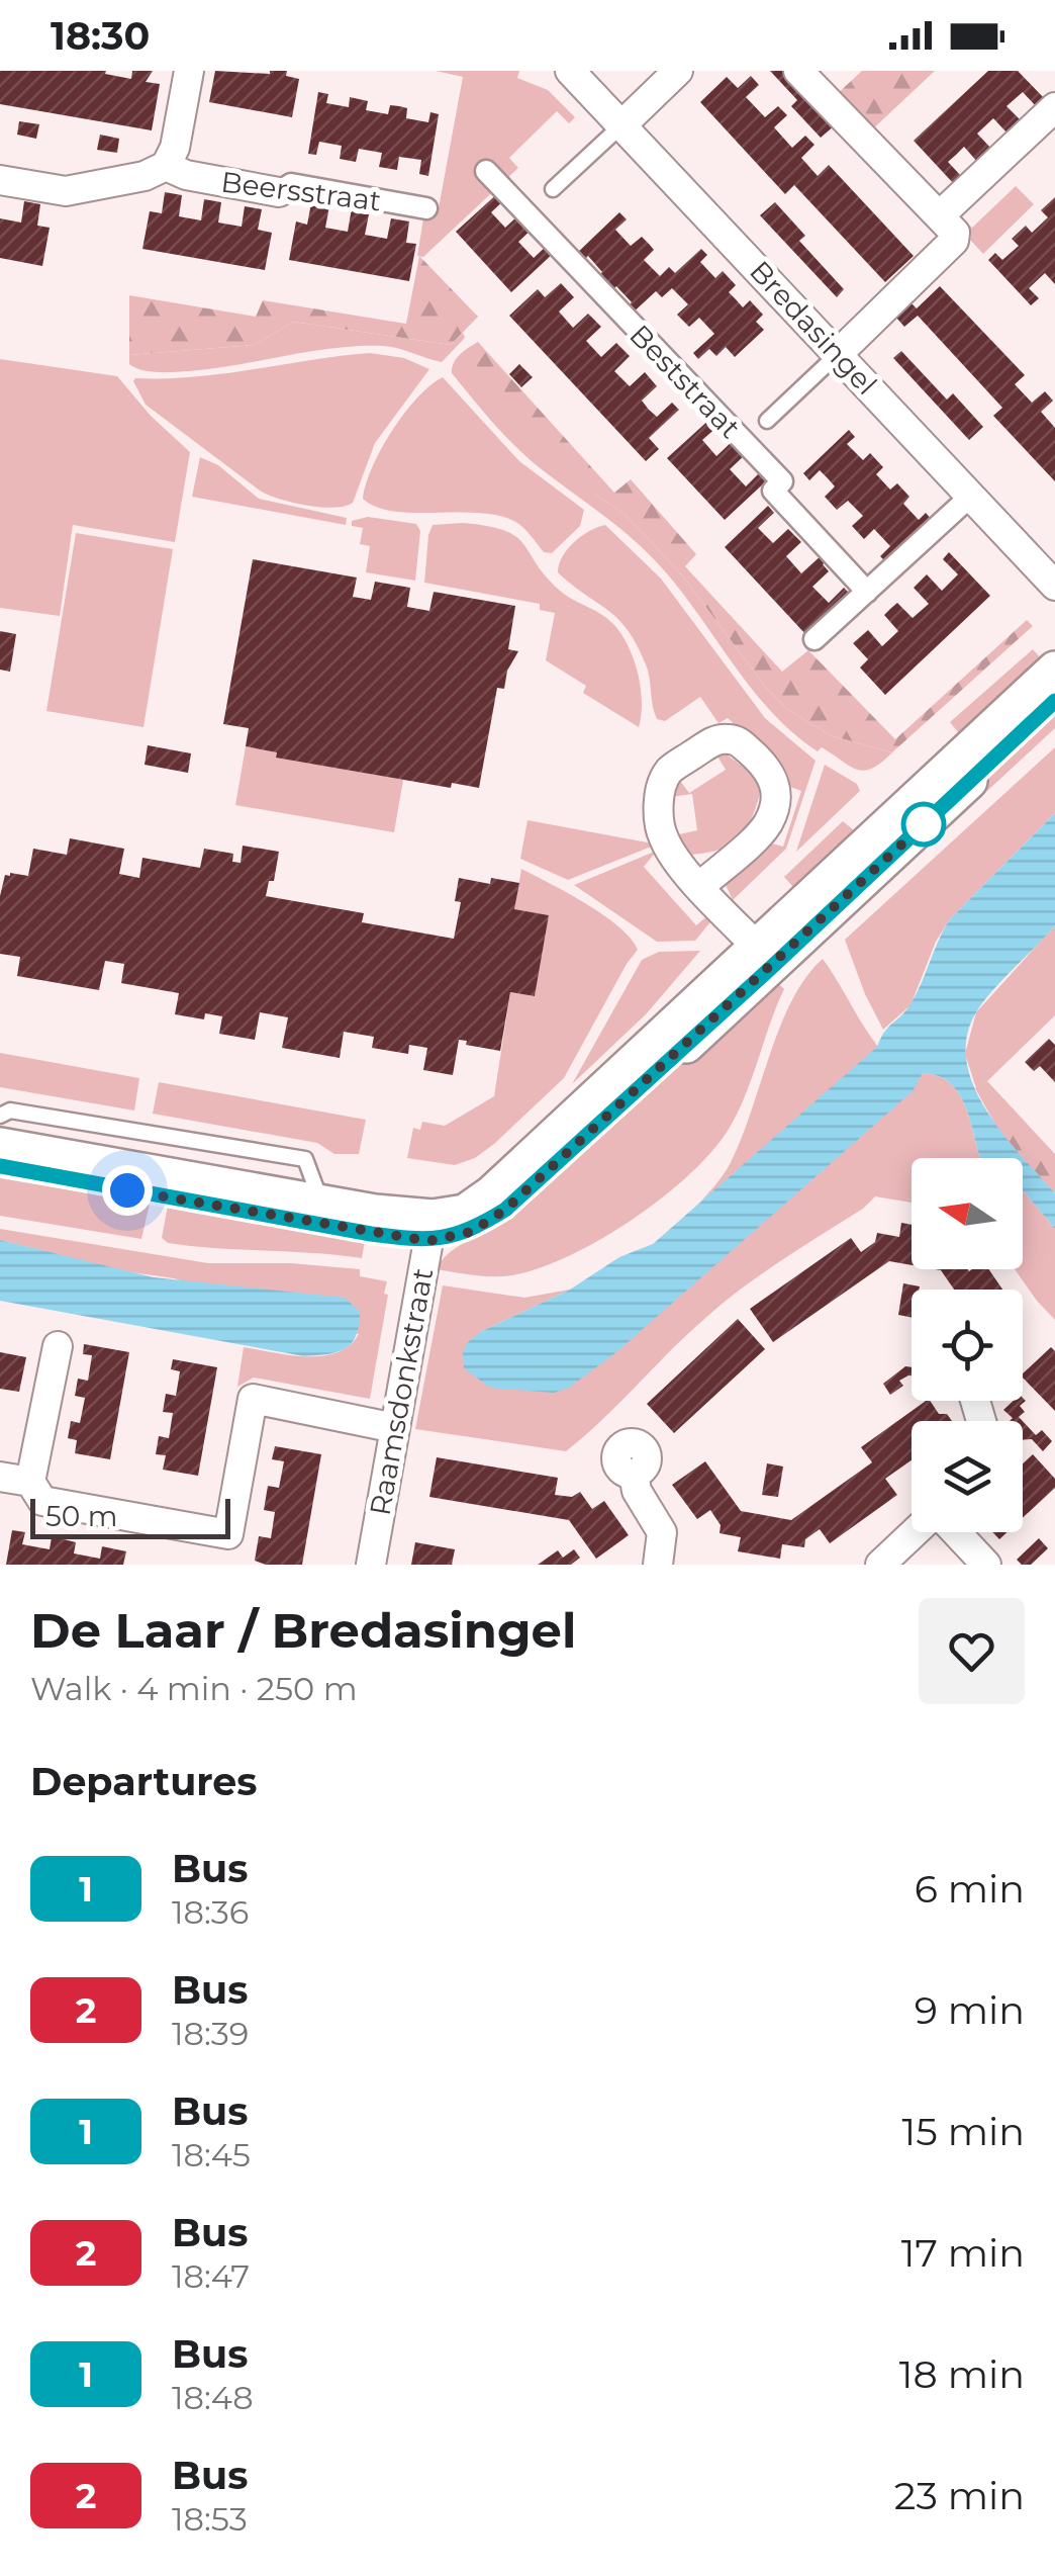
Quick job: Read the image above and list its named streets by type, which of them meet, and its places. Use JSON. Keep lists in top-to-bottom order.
{
  "streets": {
    "street": [
      "Beersstraat",
      "Bredasingel",
      "Beststraat",
      "Raamsdonkstraat"
    ]
  },
  "crossings": [
    ["Bredasingel", "Beststraat"]
  ],
  "lines": ["bus line 1"],
  "scale_bar": "50 m",
  "north": "left",
  "page": {
    "status": "18:30",
    "scale": "50 m",
    "heading": [
      ["De Laar / Bredasingel", "Walk · 4 min · 250 m"],
      "Departures"
    ],
    "list": [
      {
        "mark": "1",
        "name": "Bus",
        "note": "18:36",
        "value": "6 min"
      },
      {
        "mark": "2",
        "name": "Bus",
        "note": "18:39",
        "value": "9 min"
      },
      {
        "mark": "1",
        "name": "Bus",
        "note": "18:45",
        "value": "15 min"
      },
      {
        "mark": "2",
        "name": "Bus",
        "note": "18:47",
        "value": "17 min"
      },
      {
        "mark": "1",
        "name": "Bus",
        "note": "18:48",
        "value": "18 min"
      },
      {
        "mark": "2",
        "name": "Bus",
        "note": "18:53",
        "value": "23 min"
      }
    ]
  }
}
